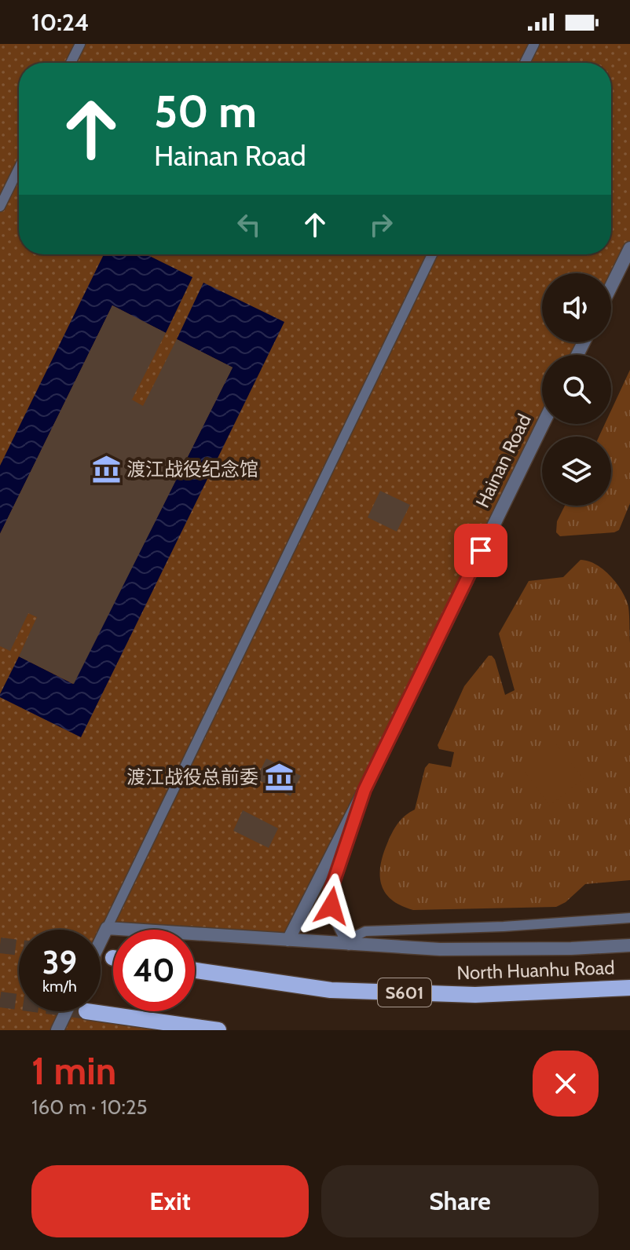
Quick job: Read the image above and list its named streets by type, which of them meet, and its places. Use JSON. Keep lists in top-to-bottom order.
{
  "streets": {
    "main road": ["North Huanhu Road", "S601"],
    "street": ["Hainan Road"]
  },
  "places": {
    "museum": ["渡江战役纪念馆", "渡江战役总前委"]
  },
  "page": {
    "status": "10:24",
    "turn": ["50 m", "Hainan Road"],
    "speed": "39 km/h",
    "limit": "40",
    "heading": ["1 min", "160 m · 10:25"],
    "buttons": ["Exit", "Share"]
  }
}
